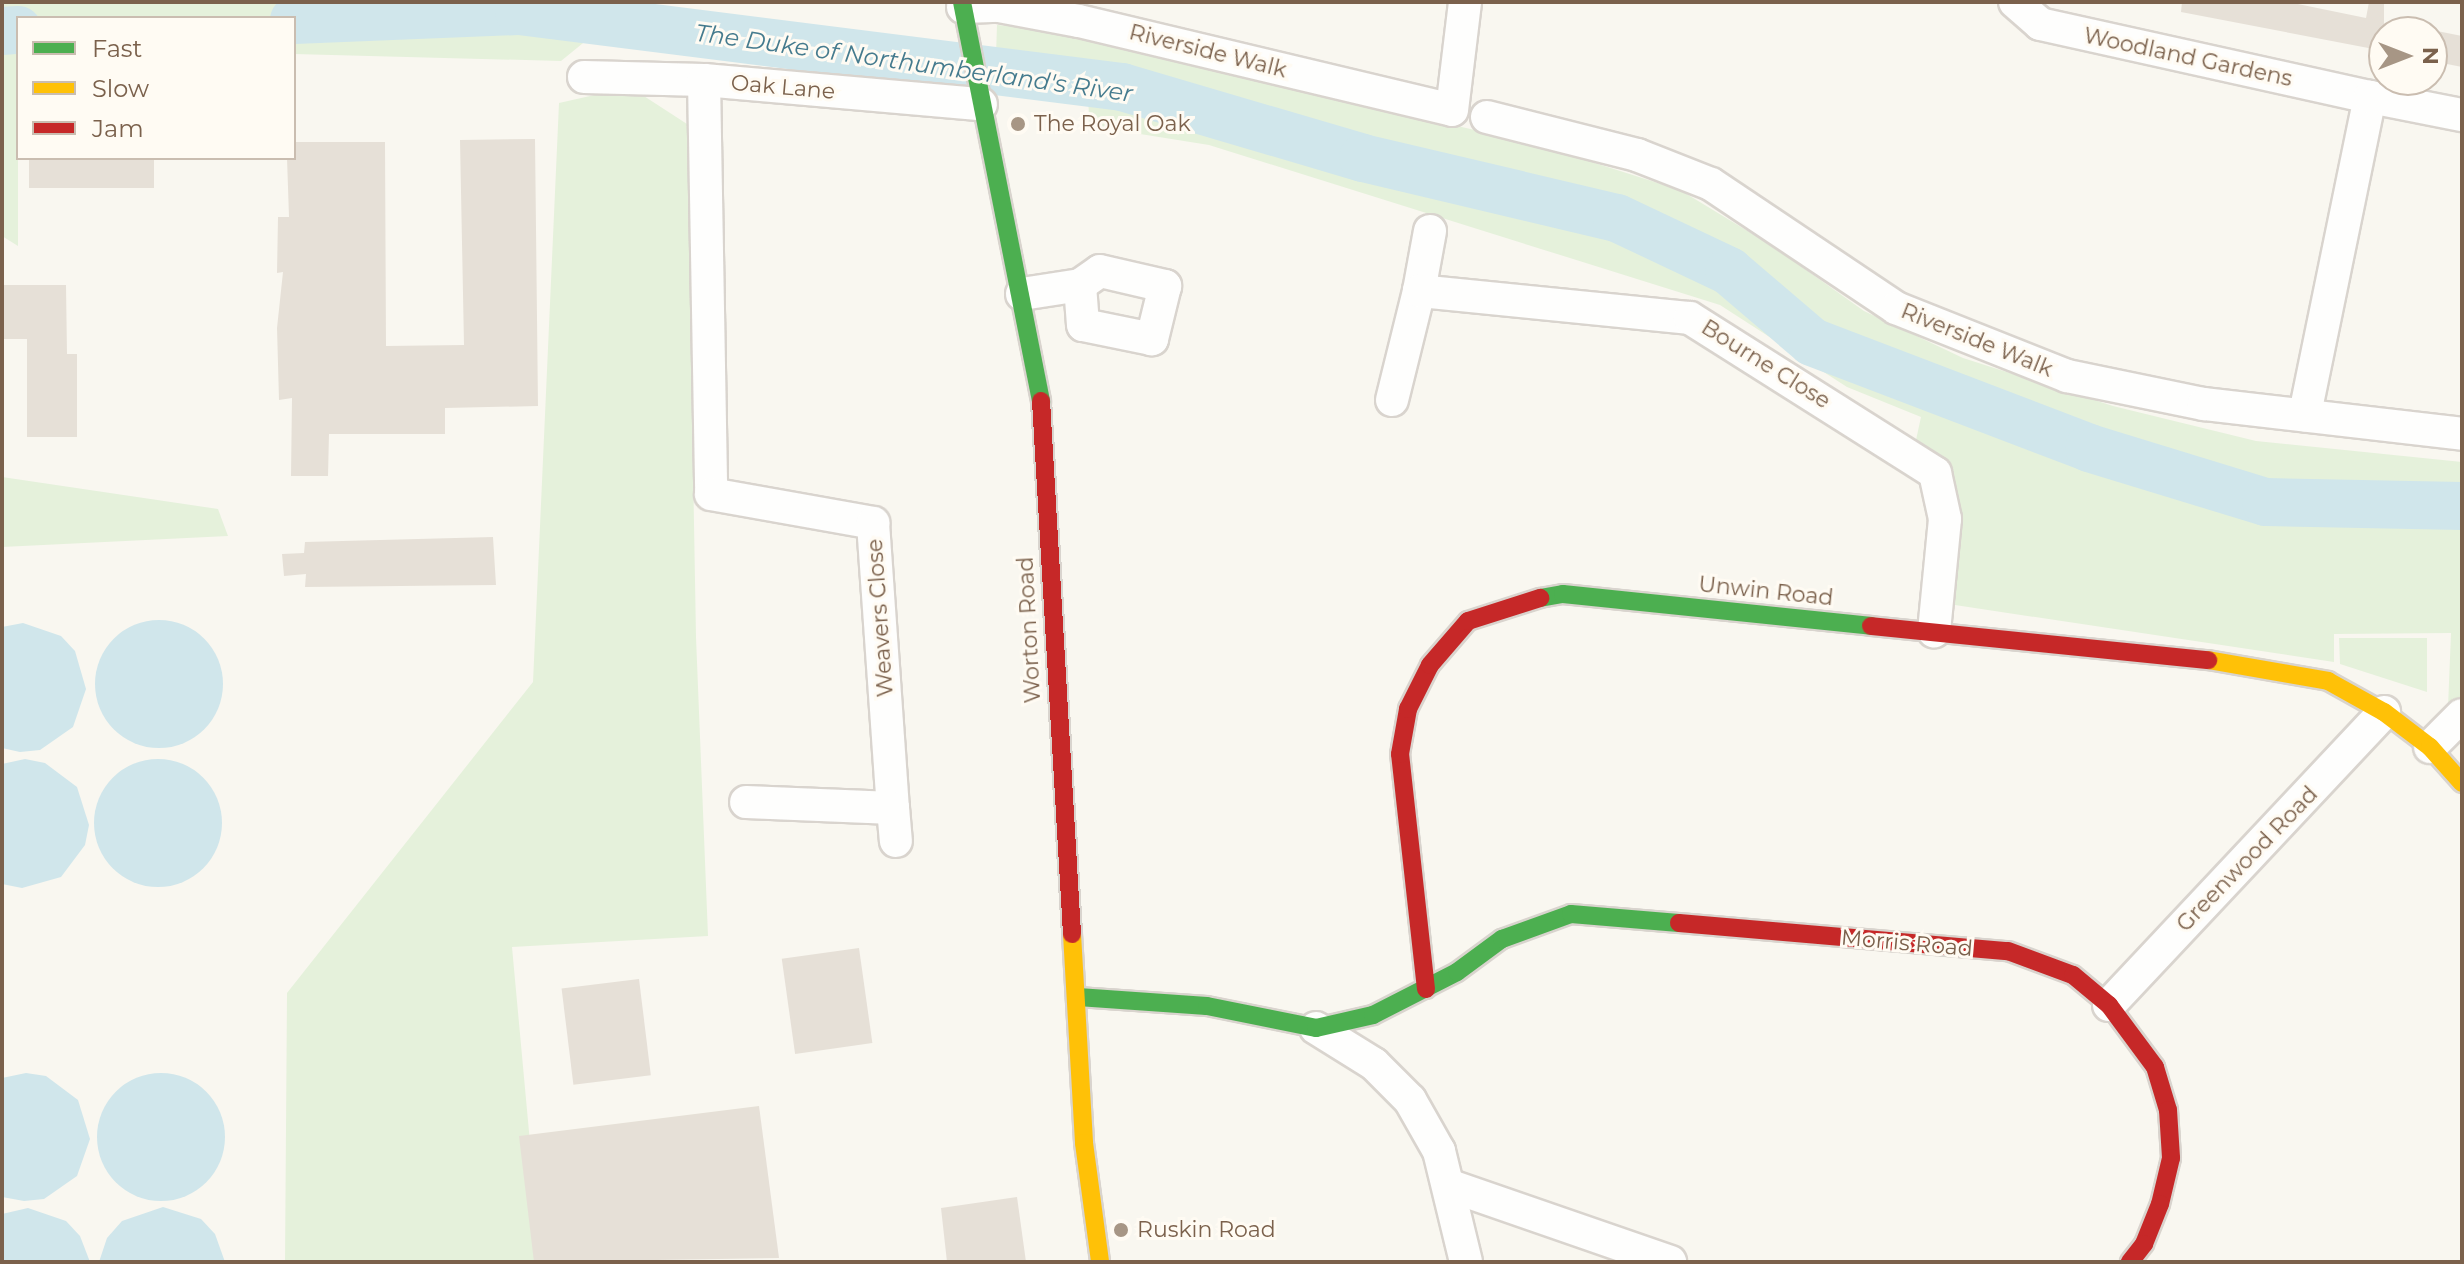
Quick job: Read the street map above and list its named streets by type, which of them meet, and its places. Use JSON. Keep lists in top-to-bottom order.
{
  "streets": {
    "street": [
      "Riverside Walk",
      "Woodland Gardens",
      "Oak Lane",
      "Bourne Close",
      "Unwin Road",
      "Weavers Close",
      "Worton Road",
      "Greenwood Road",
      "Morris Road"
    ]
  },
  "crossings": [
    ["Riverside Walk", "Worton Road"],
    ["Oak Lane", "Weavers Close"],
    ["Oak Lane", "Worton Road"],
    ["Bourne Close", "Unwin Road"],
    ["Unwin Road", "Greenwood Road"],
    ["Unwin Road", "Morris Road"],
    ["Greenwood Road", "Morris Road"]
  ],
  "water": ["The Duke of Northumberland's River"],
  "places": ["The Royal Oak", "Ruskin Road"],
  "legend": ["Fast", "Slow", "Jam"],
  "north": "right"
}
